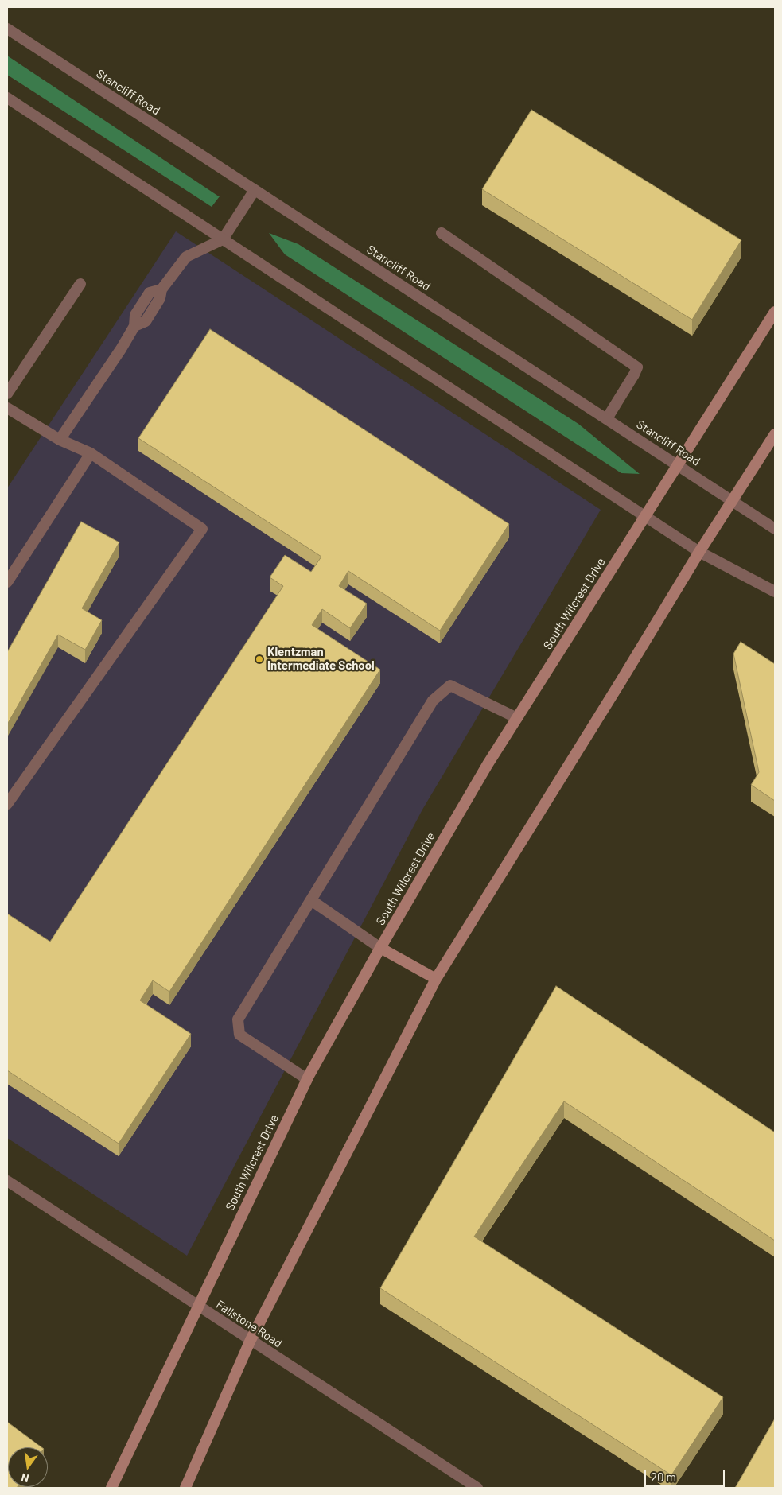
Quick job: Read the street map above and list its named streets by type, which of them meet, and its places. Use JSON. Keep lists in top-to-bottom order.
{
  "streets": {
    "main road": ["South Wilcrest Drive"],
    "street": ["Stancliff Road", "Fallstone Road"]
  },
  "crossings": [
    ["Stancliff Road", "South Wilcrest Drive"],
    ["South Wilcrest Drive", "Fallstone Road"]
  ],
  "places": ["Klentzman Intermediate School"],
  "scale_bar": "20 m",
  "north": "bottom"
}
